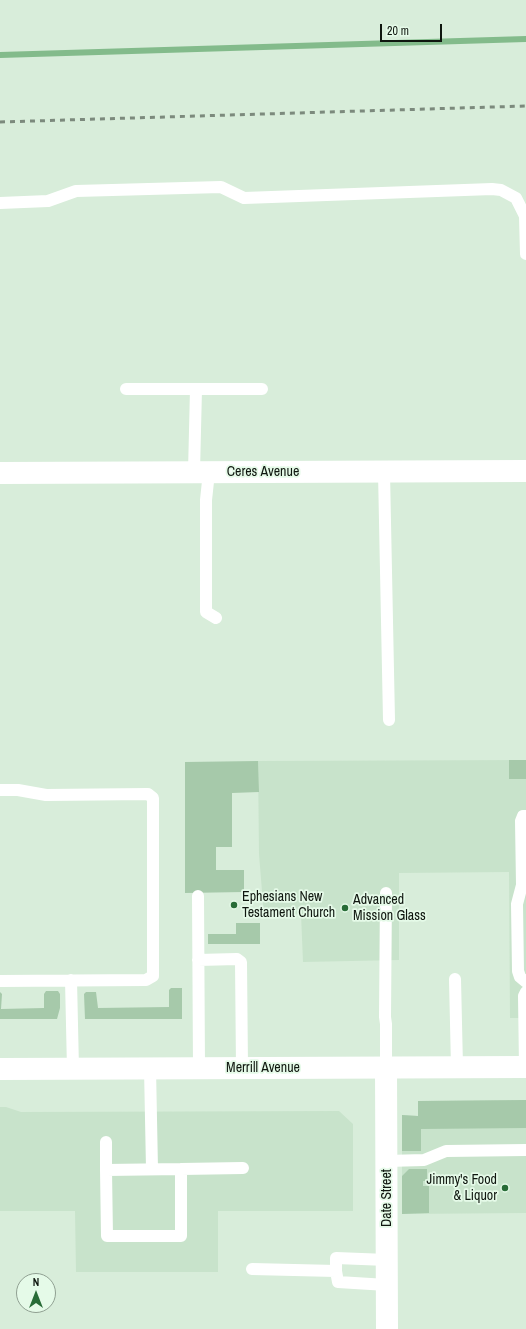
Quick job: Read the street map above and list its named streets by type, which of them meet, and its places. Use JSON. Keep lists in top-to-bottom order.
{
  "streets": {
    "street": ["Ceres Avenue", "Merrill Avenue", "Date Street"]
  },
  "crossings": [
    ["Merrill Avenue", "Date Street"]
  ],
  "places": ["Ephesians New Testament Church", "Advanced Mission Glass", "Jimmy's Food & Liquor"],
  "scale_bar": "20 m",
  "north": "top"
}
